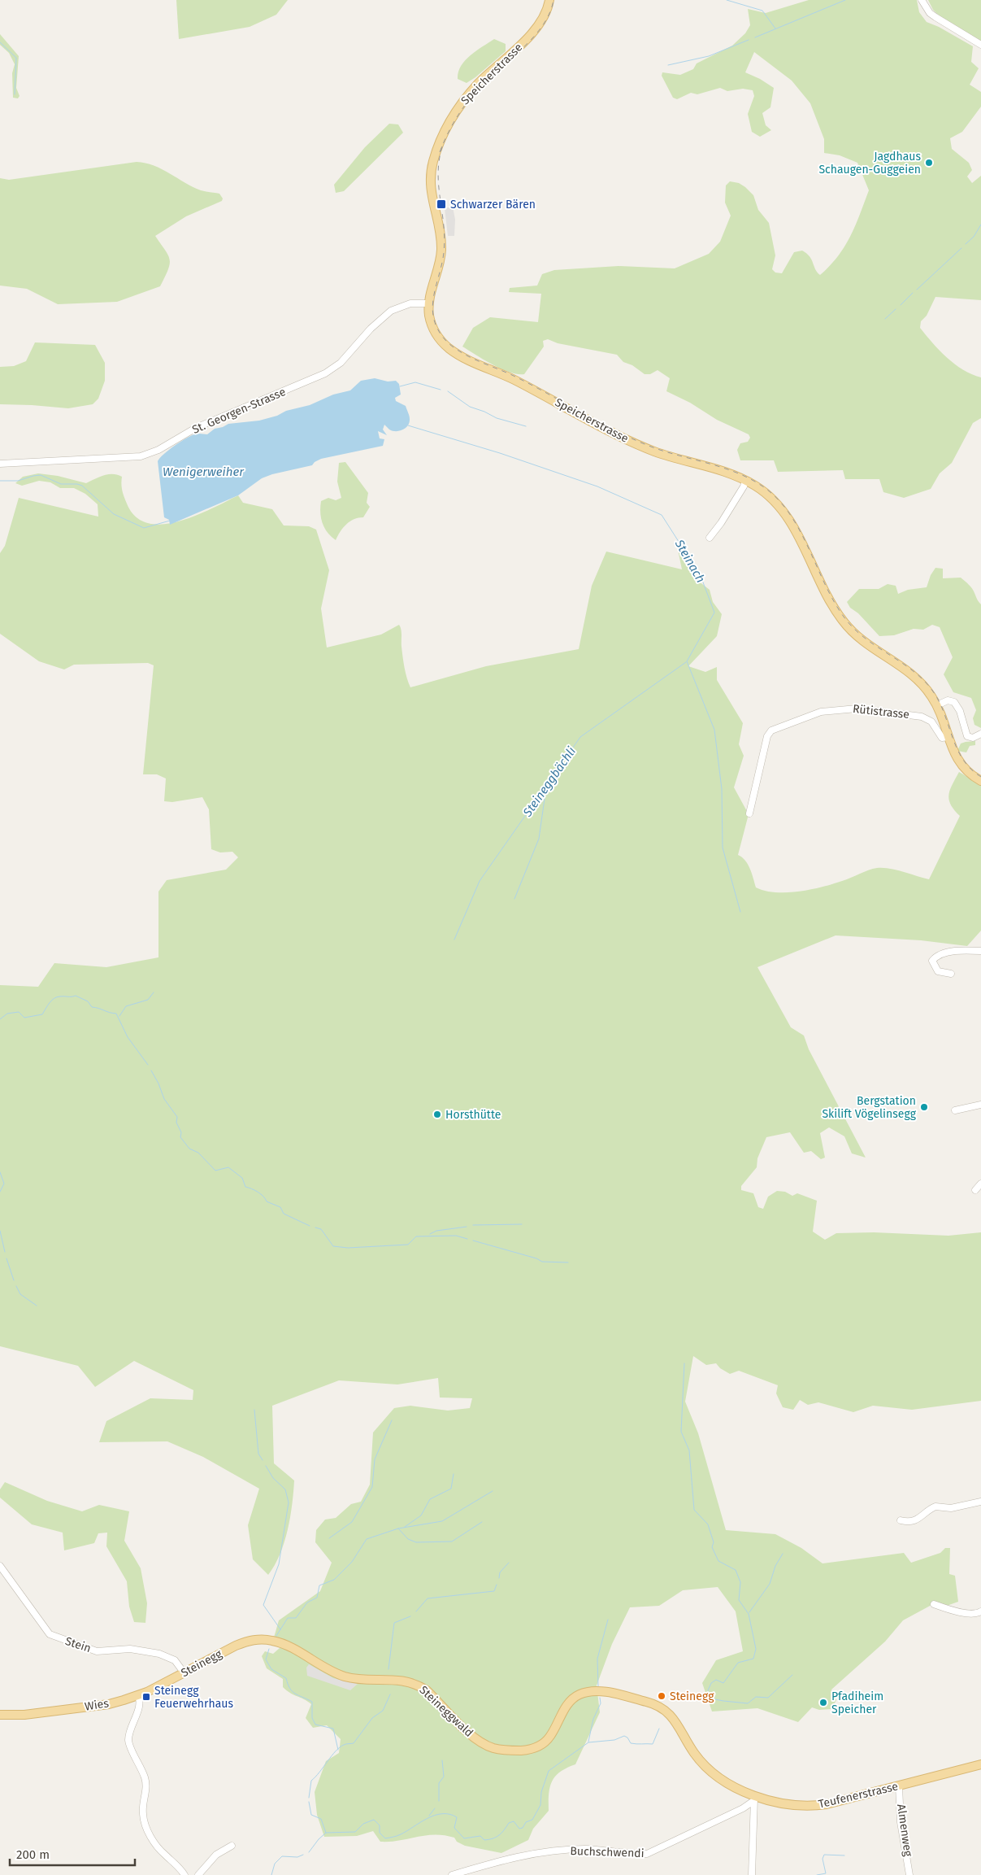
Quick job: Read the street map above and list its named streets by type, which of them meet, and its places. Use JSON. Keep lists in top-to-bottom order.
{
  "streets": {
    "main road": [
      "Speicherstrasse",
      "Steinegg",
      "Wies",
      "Steineggwald",
      "Teufenerstrasse"
    ],
    "street": [
      "St. Georgen-Strasse",
      "Rütistrasse",
      "Stein",
      "Almenweg",
      "Buchschwendi"
    ]
  },
  "crossings": [
    ["Speicherstrasse", "St. Georgen-Strasse"],
    ["Speicherstrasse", "Rütistrasse"],
    ["Stein", "Steinegg"],
    ["Steinegg", "Wies"],
    ["Steinegg", "Steineggwald"],
    ["Steineggwald", "Teufenerstrasse"],
    ["Teufenerstrasse", "Almenweg"],
    ["Teufenerstrasse", "Buchschwendi"]
  ],
  "water": ["Wenigerweiher", "Steinach", "Steineggbächli"],
  "places": {
    "other": [
      "Jagdhaus Schaugen-Guggeien",
      "Bergstation Skilift Vögelinsegg",
      "Horsthütte",
      "Steinegg",
      "Pfadiheim Speicher"
    ],
    "transit": ["Schwarzer Bären", "Steinegg Feuerwehrhaus"]
  },
  "scale_bar": "200 m"
}
